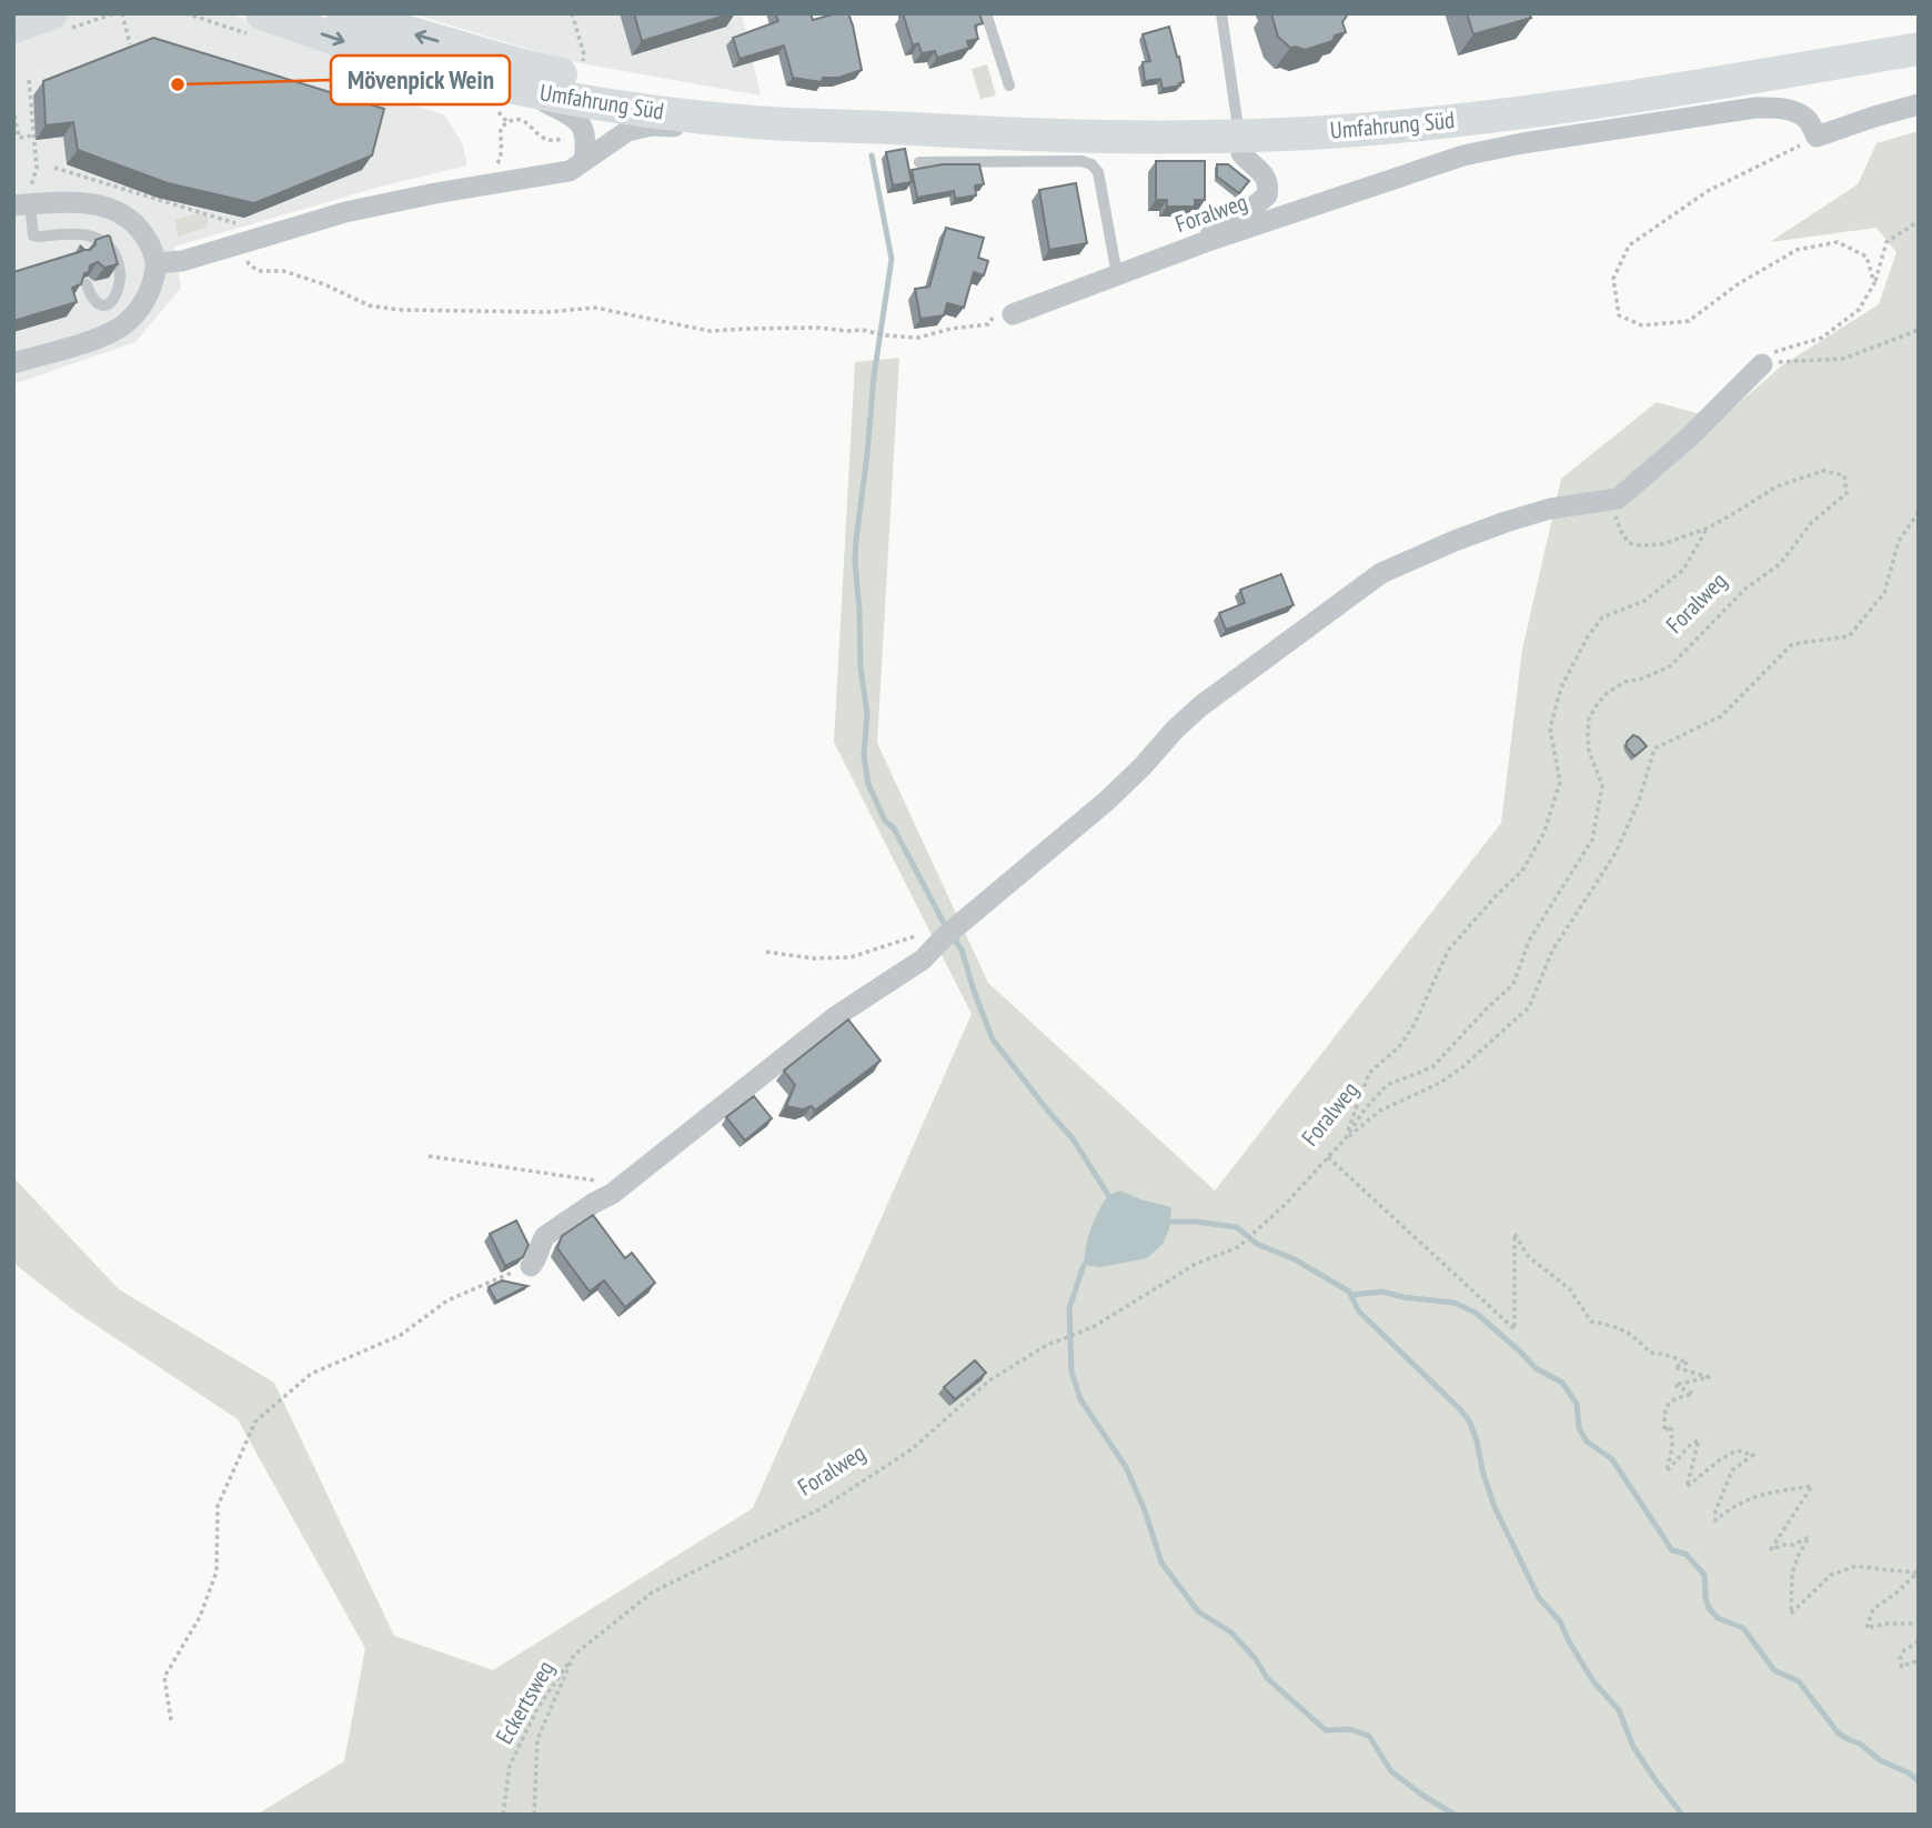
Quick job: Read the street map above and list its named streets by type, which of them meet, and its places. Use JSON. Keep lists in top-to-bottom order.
{
  "streets": {
    "main road": ["Umfahrung Süd"],
    "street": ["Foralweg"],
    "path": ["Eckertsweg"]
  },
  "crossings": [
    ["Foralweg", "Eckertsweg"]
  ],
  "places": ["Mövenpick Wein"]
}
